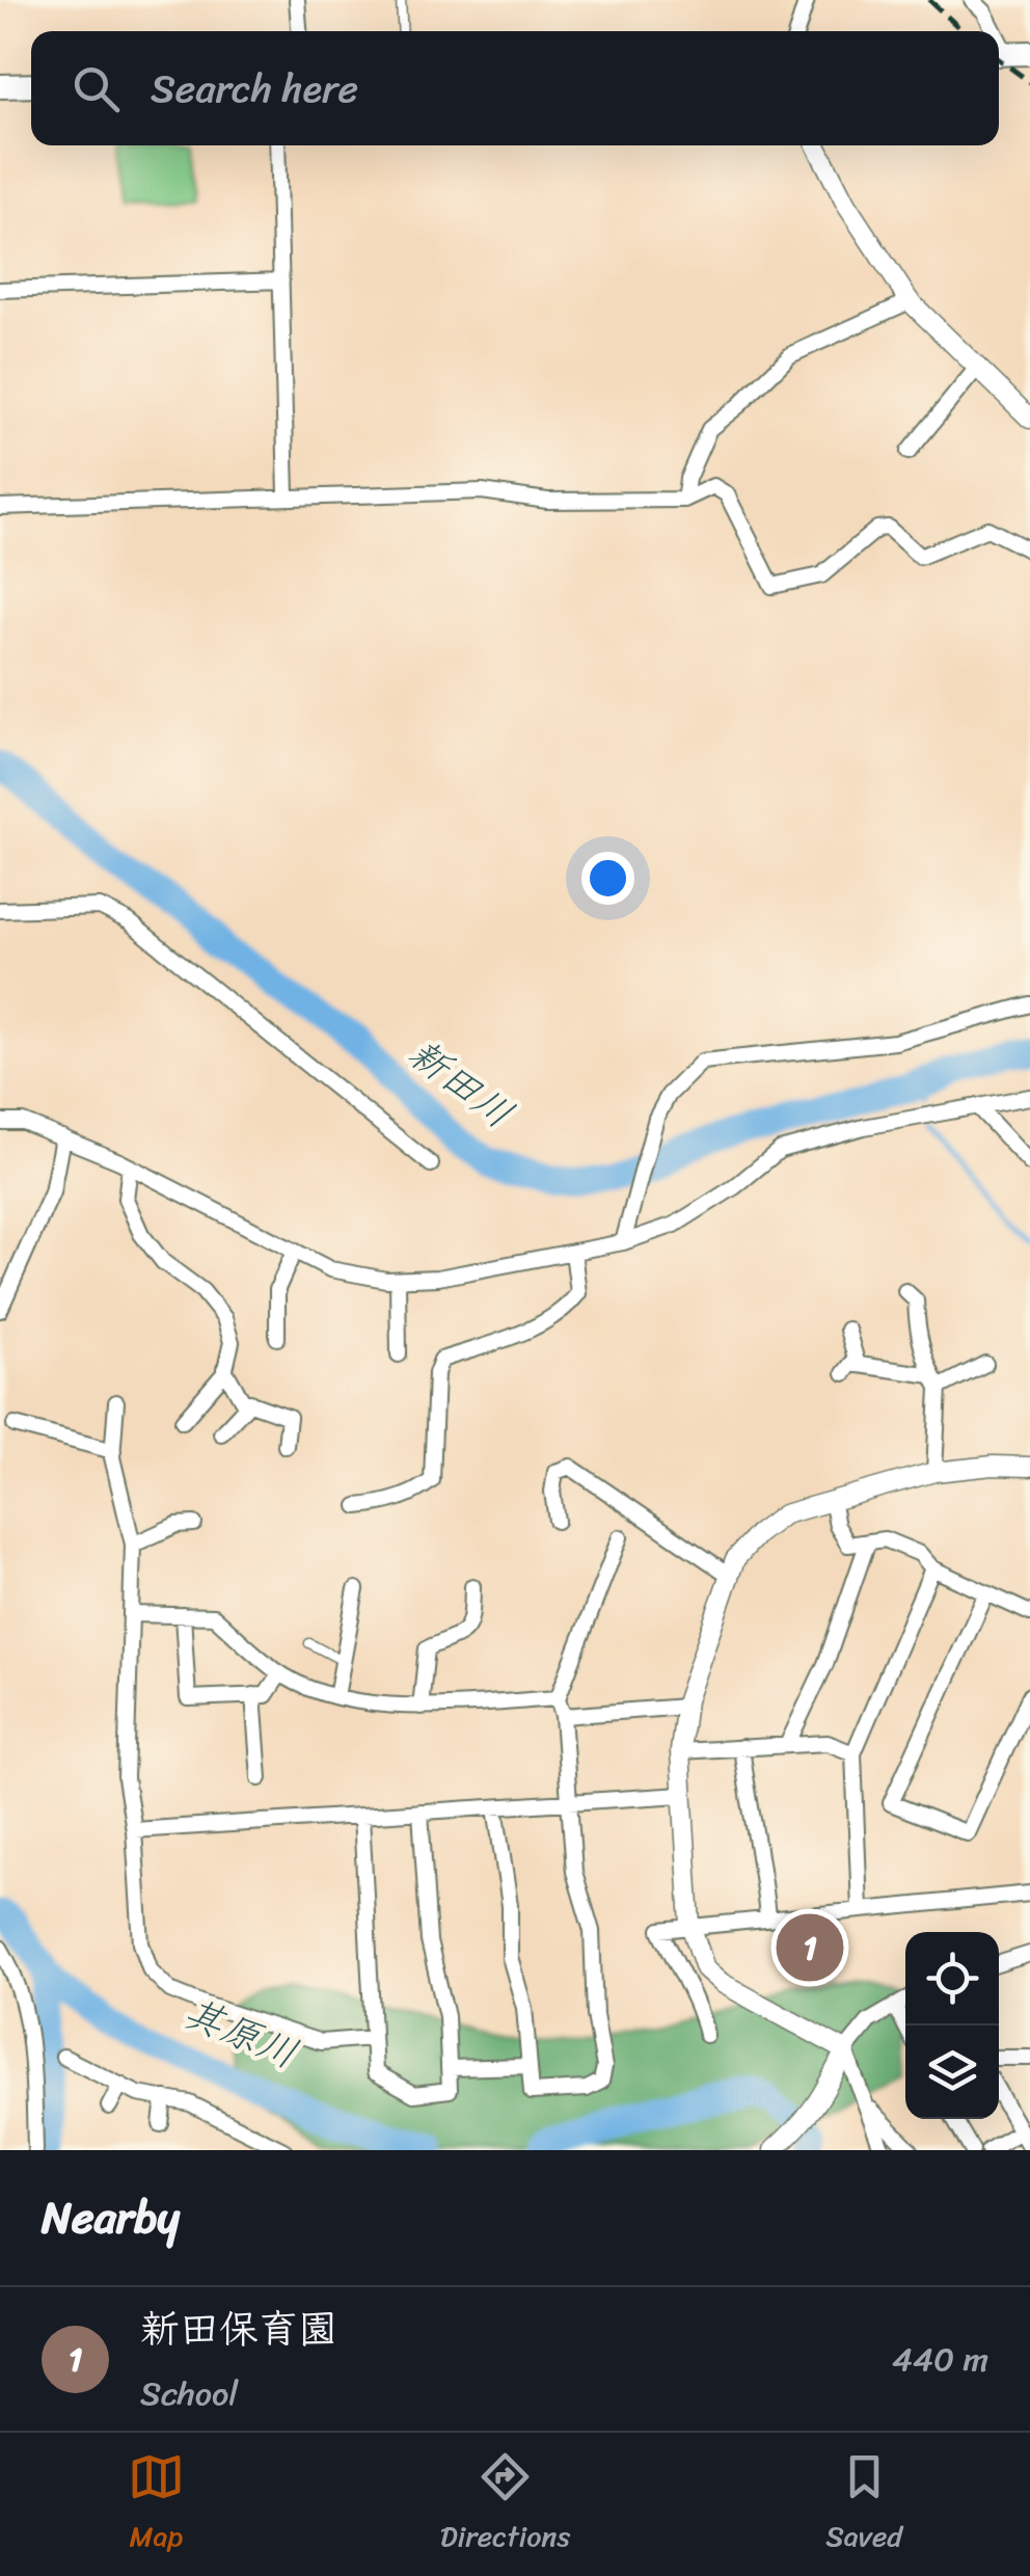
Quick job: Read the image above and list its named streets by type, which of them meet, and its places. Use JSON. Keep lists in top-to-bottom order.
{
  "water": ["新田川", "其原川"],
  "page": {
    "search": "Search here",
    "pins": "1",
    "heading": "Nearby",
    "list": [
      {
        "mark": "1",
        "name": "新田保育園",
        "note": "School",
        "value": "440 m"
      }
    ],
    "nav": ["Map", "Directions", "Saved"]
  }
}
